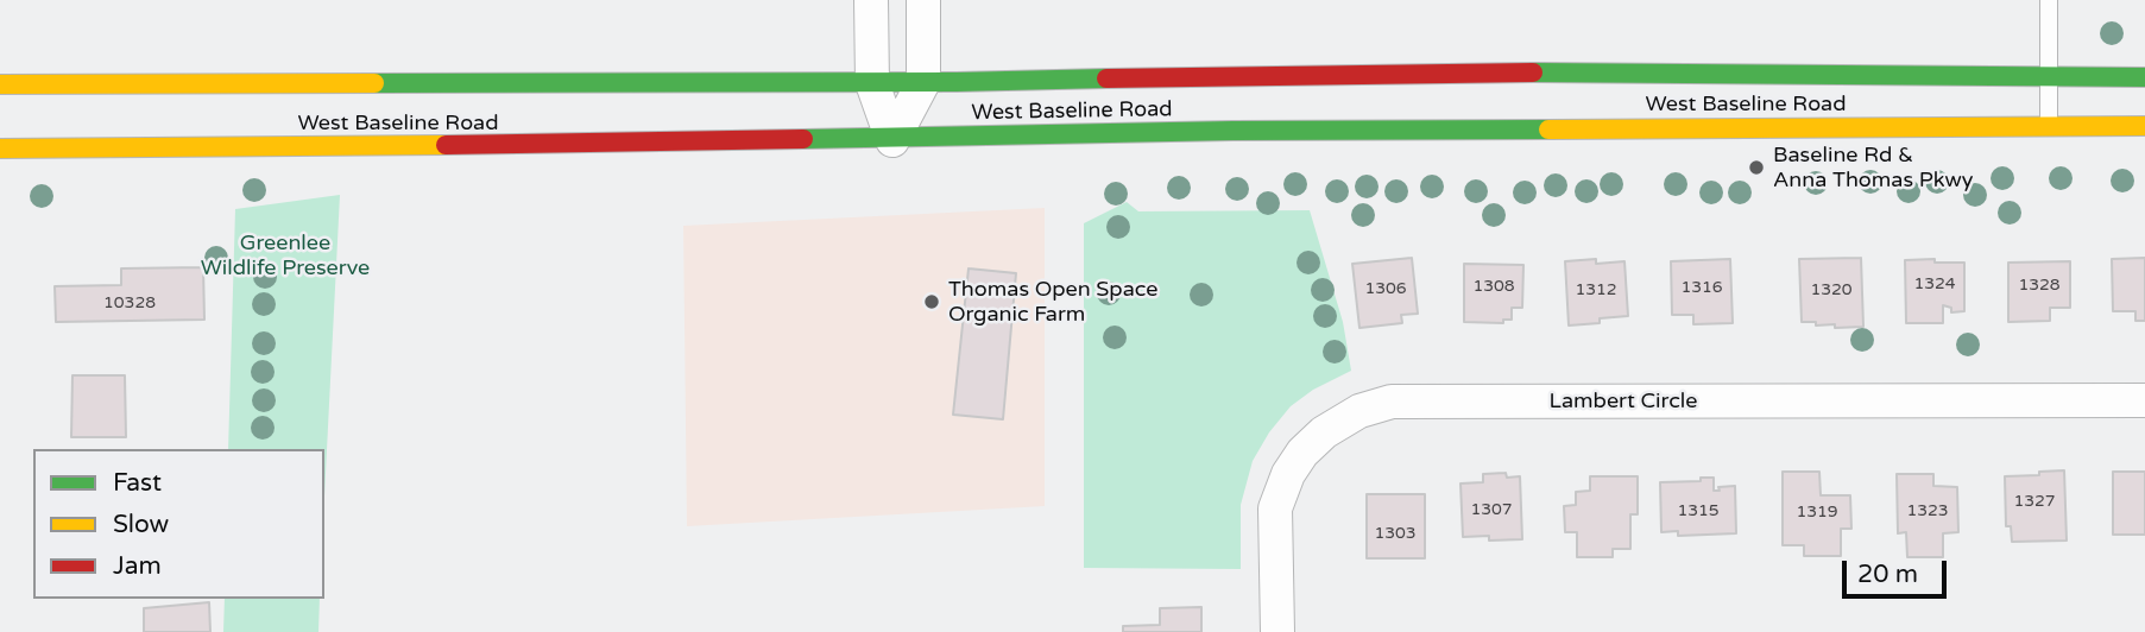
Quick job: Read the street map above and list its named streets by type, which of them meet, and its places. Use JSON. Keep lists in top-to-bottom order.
{
  "streets": {
    "main road": ["West Baseline Road"],
    "street": ["Lambert Circle"]
  },
  "parks": ["Greenlee Wildlife Preserve"],
  "places": ["Baseline Rd & Anna Thomas Pkwy", "Thomas Open Space Organic Farm"],
  "house_numbers": [
    "1324",
    "1328",
    "1308",
    "1316",
    "1306",
    "1312",
    "1320",
    "10328",
    "1327",
    "1307",
    "1315",
    "1323",
    "1319",
    "1303"
  ],
  "legend": ["Fast", "Slow", "Jam"],
  "scale_bar": "20 m"
}
